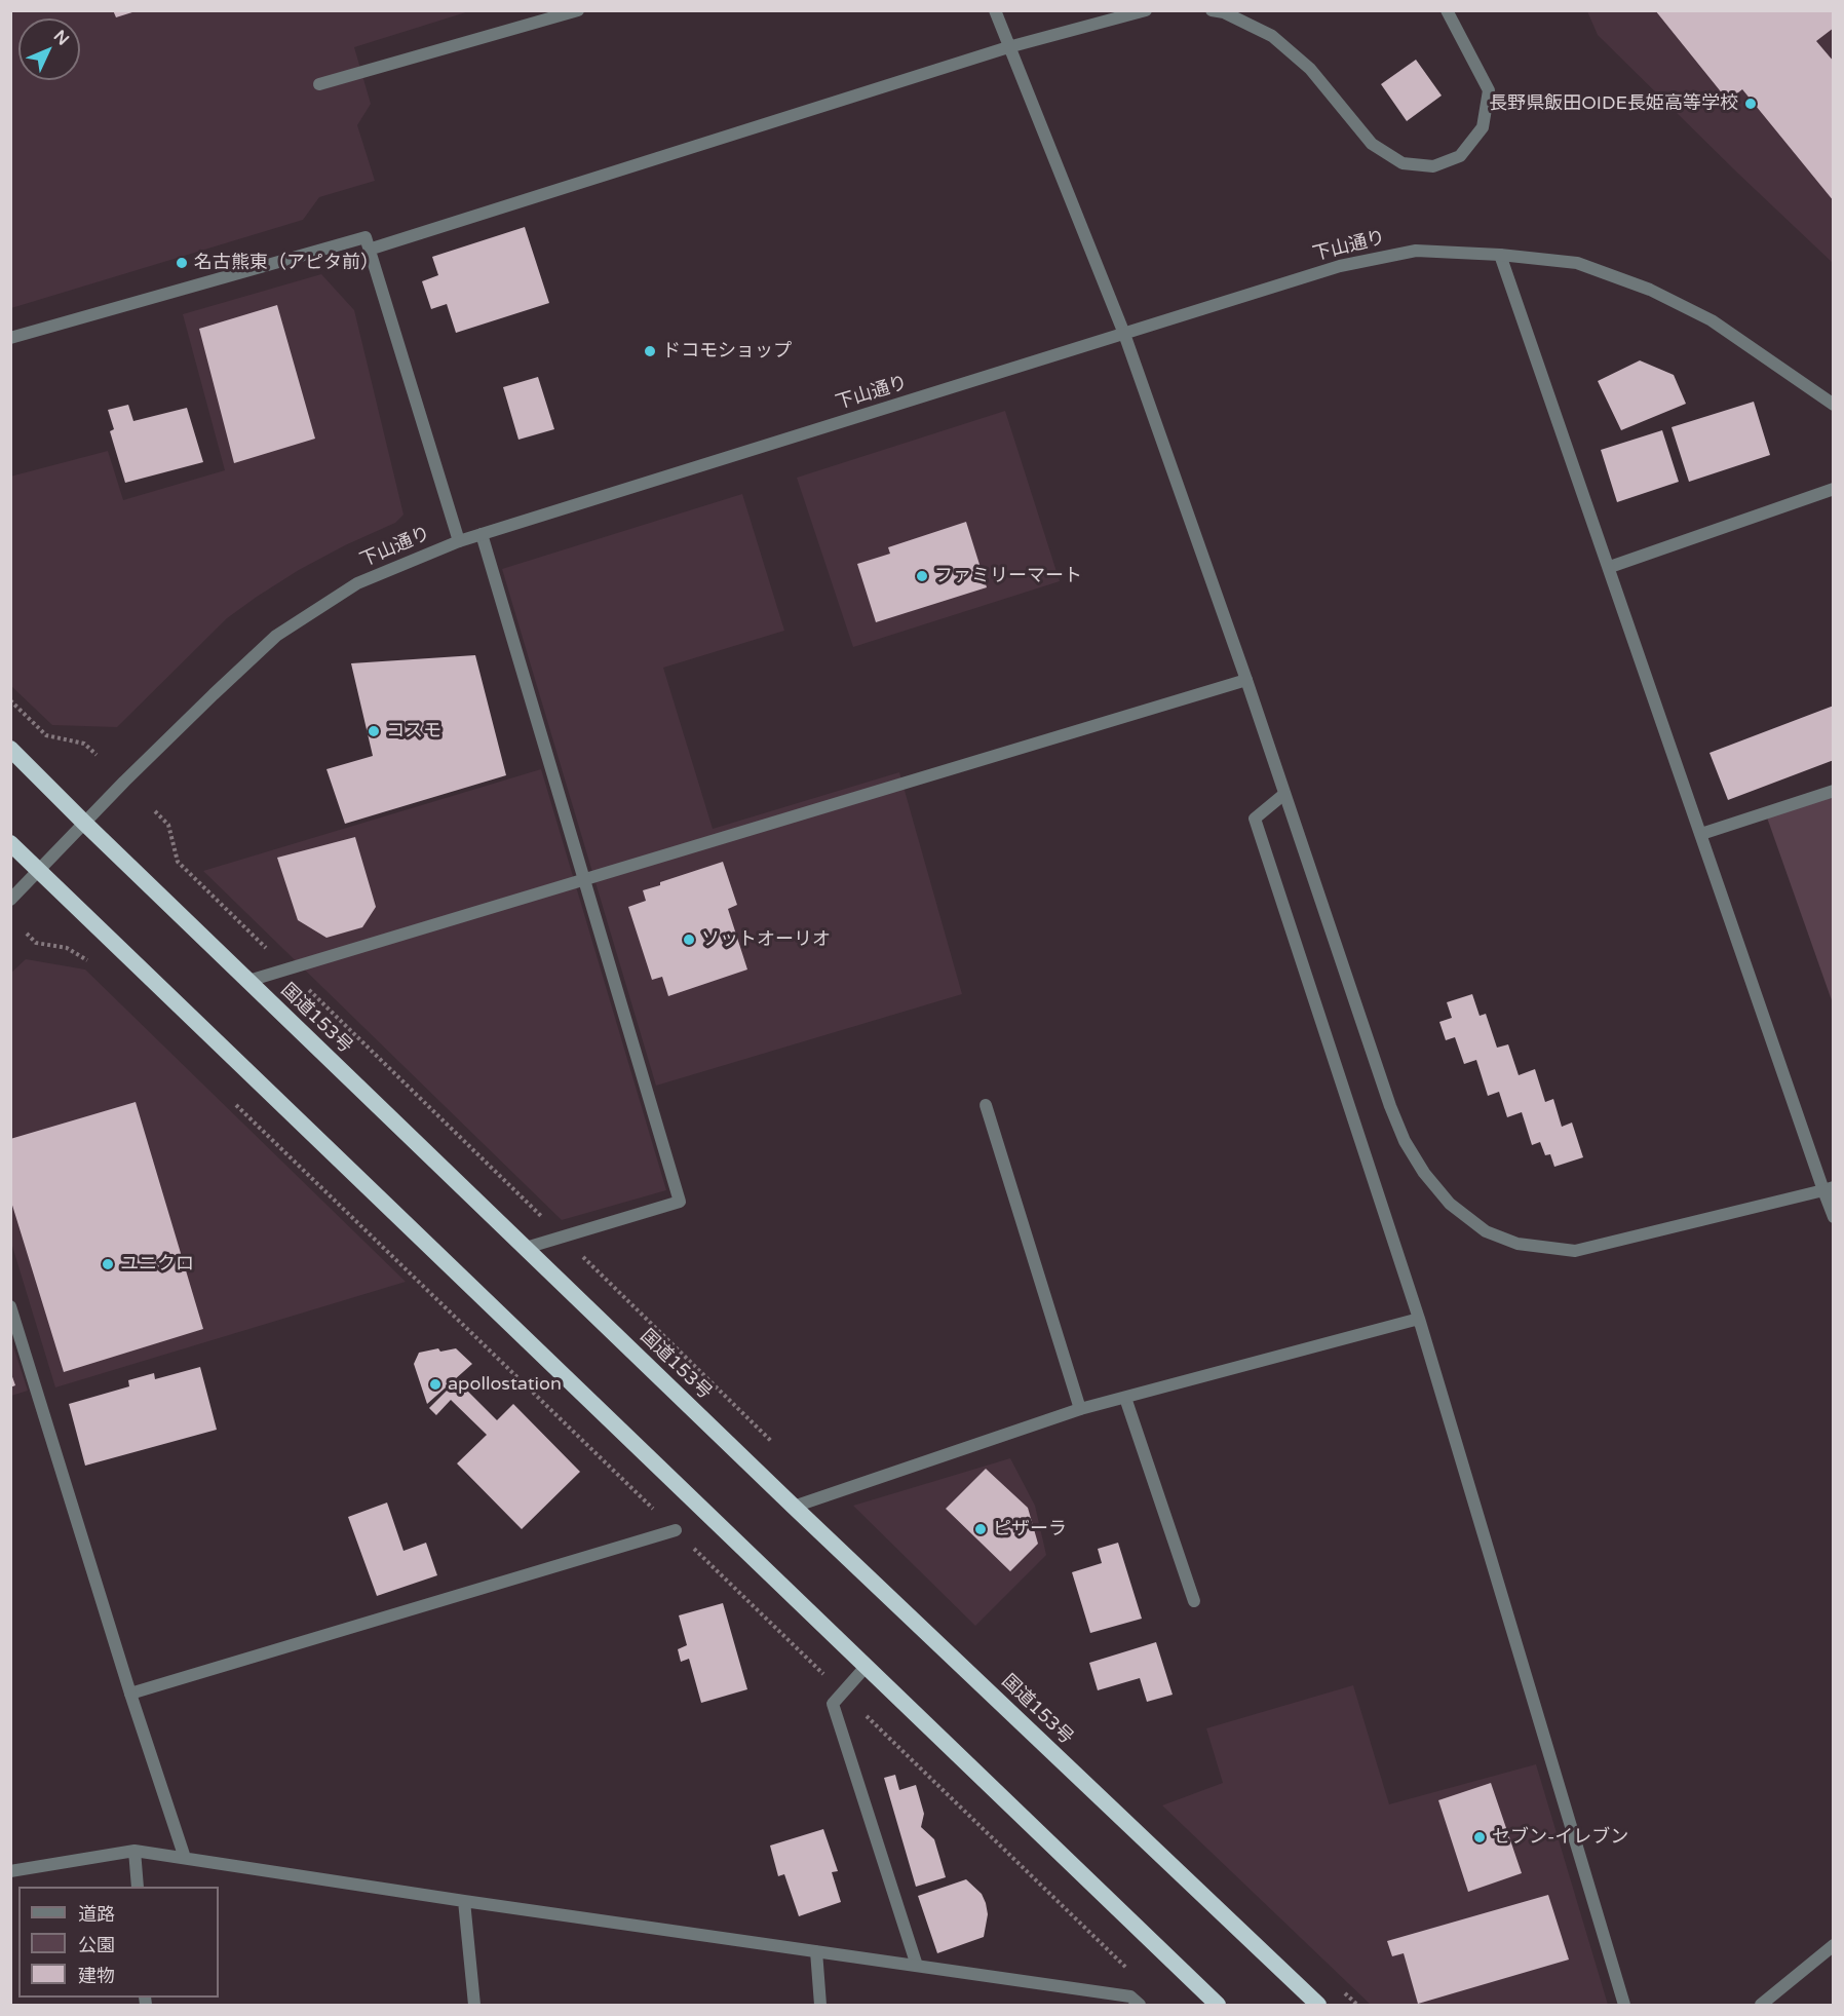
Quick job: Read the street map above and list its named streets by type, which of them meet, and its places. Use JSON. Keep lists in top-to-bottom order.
{
  "streets": {
    "highway": ["国道153号"],
    "street": ["下山通り"]
  },
  "crossings": [
    ["下山通り", "国道153号"]
  ],
  "places": [
    "長野県飯田OIDE長姫高等学校",
    "名古熊東（アピタ前）",
    "ドコモショップ",
    "ファミリーマート",
    "コスモ",
    "ソットオーリオ",
    "ユニクロ",
    "apollostation",
    "ピザーラ",
    "セブン-イレブン"
  ],
  "legend": ["道路", "公園", "建物"],
  "north": "top right"
}
